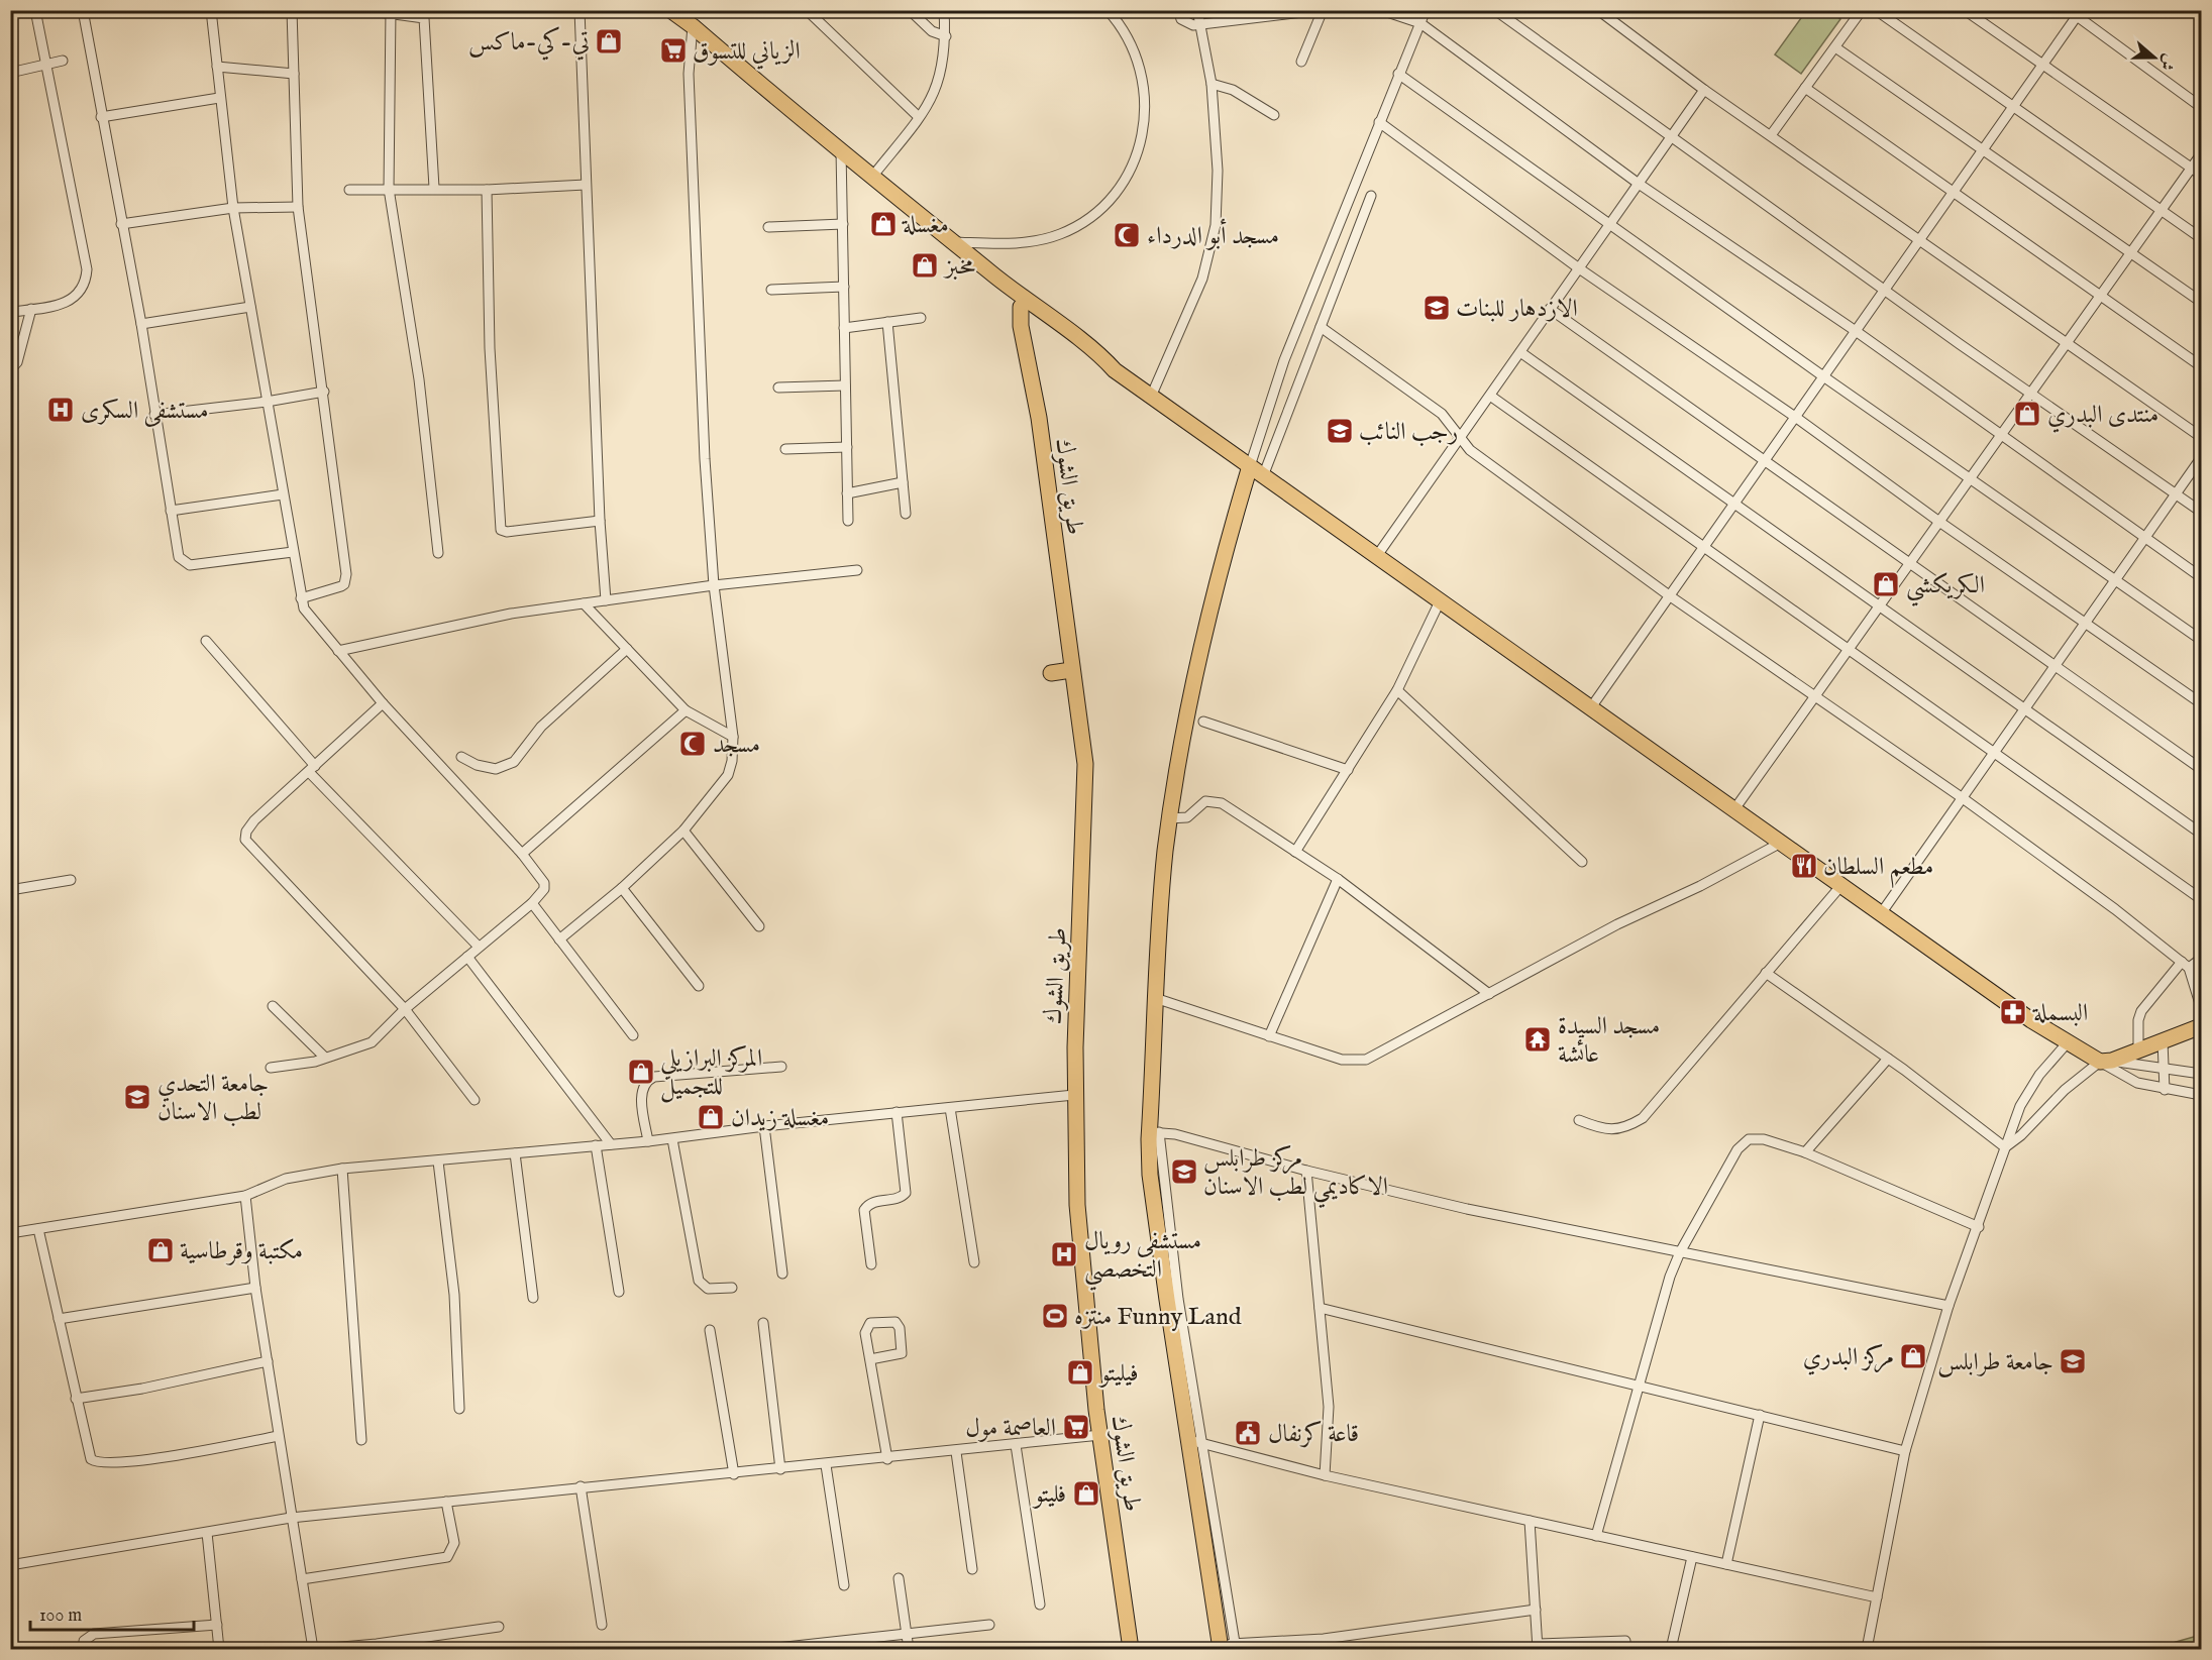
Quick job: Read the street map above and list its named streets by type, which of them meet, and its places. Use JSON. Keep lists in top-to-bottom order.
{
  "streets": {
    "main road": ["طريق الشوك"]
  },
  "places": {
    "shop": [
      "تي-كي-ماكس",
      "مغسلة",
      "مخبز",
      "منتدى البدري",
      "الكريكشي",
      "المركز البرازيلي للتجميل",
      "مغسلة زيدان",
      "مكتبة وقرطاسية",
      "مركز البدري",
      "فيليتو",
      "فليتو"
    ],
    "supermarket": ["الزياني للتسوق", "العاصمة مول"],
    "mosque": ["مسجد أبو الدرداء", "مسجد"],
    "school or university": [
      "الازدهار للبنات",
      "رجب النائب",
      "جامعة التحدي لطب الاسنان",
      "مركز طرابلس الاكاديمي لطب الاسنان",
      "جامعة طرابلس"
    ],
    "hospital": ["مستشفى السكرى", "مستشفى رويال التخصصي"],
    "restaurant": ["مطعم السلطان"],
    "pharmacy": ["البسملة"],
    "temple": ["مسجد السيدة عائشة"],
    "sports": ["منتزه Funny Land"],
    "public building": ["قاعة كرنفال"]
  },
  "scale_bar": "100 m",
  "north": "right"
}
